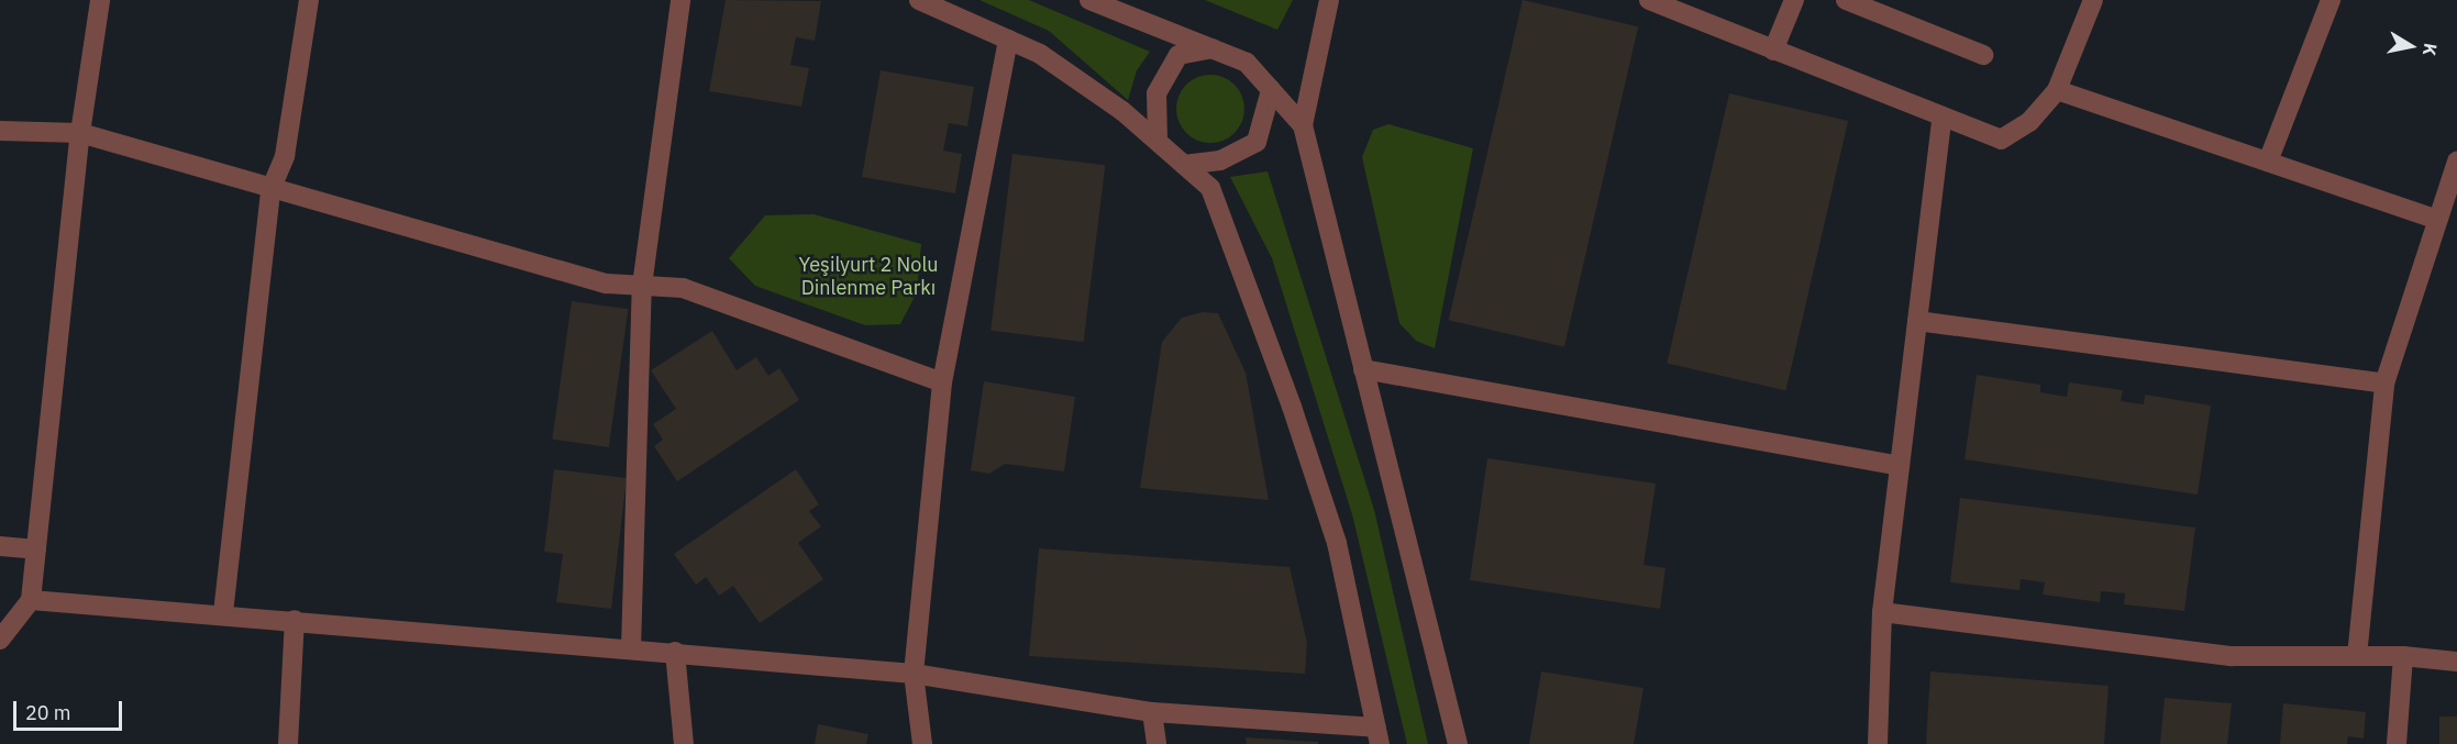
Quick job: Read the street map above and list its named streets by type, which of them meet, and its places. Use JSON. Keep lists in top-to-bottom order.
{
  "parks": ["Yeşilyurt 2 Nolu Dinlenme Parkı"],
  "scale_bar": "20 m",
  "north": "right"
}
